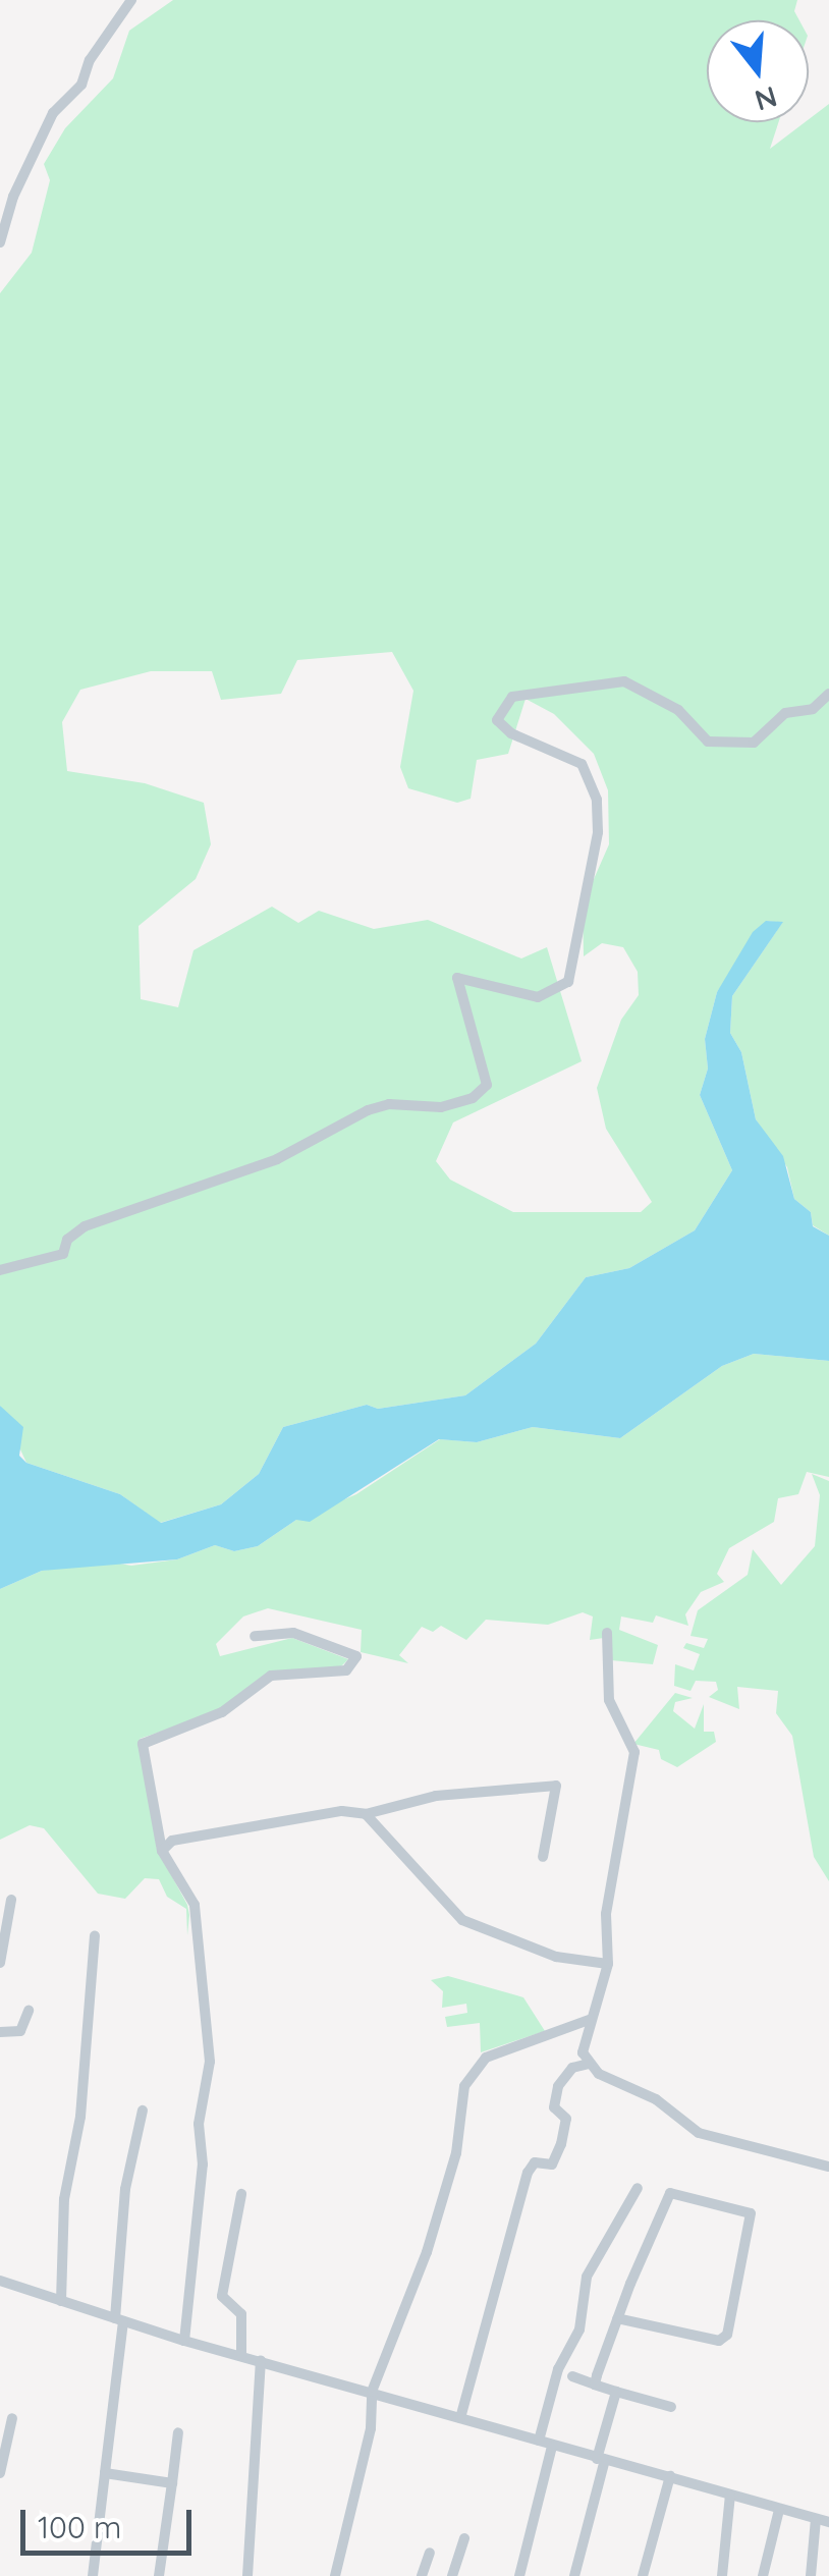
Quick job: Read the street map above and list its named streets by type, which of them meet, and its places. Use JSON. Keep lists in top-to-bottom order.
{
  "scale_bar": "100 m",
  "north": "bottom"
}
